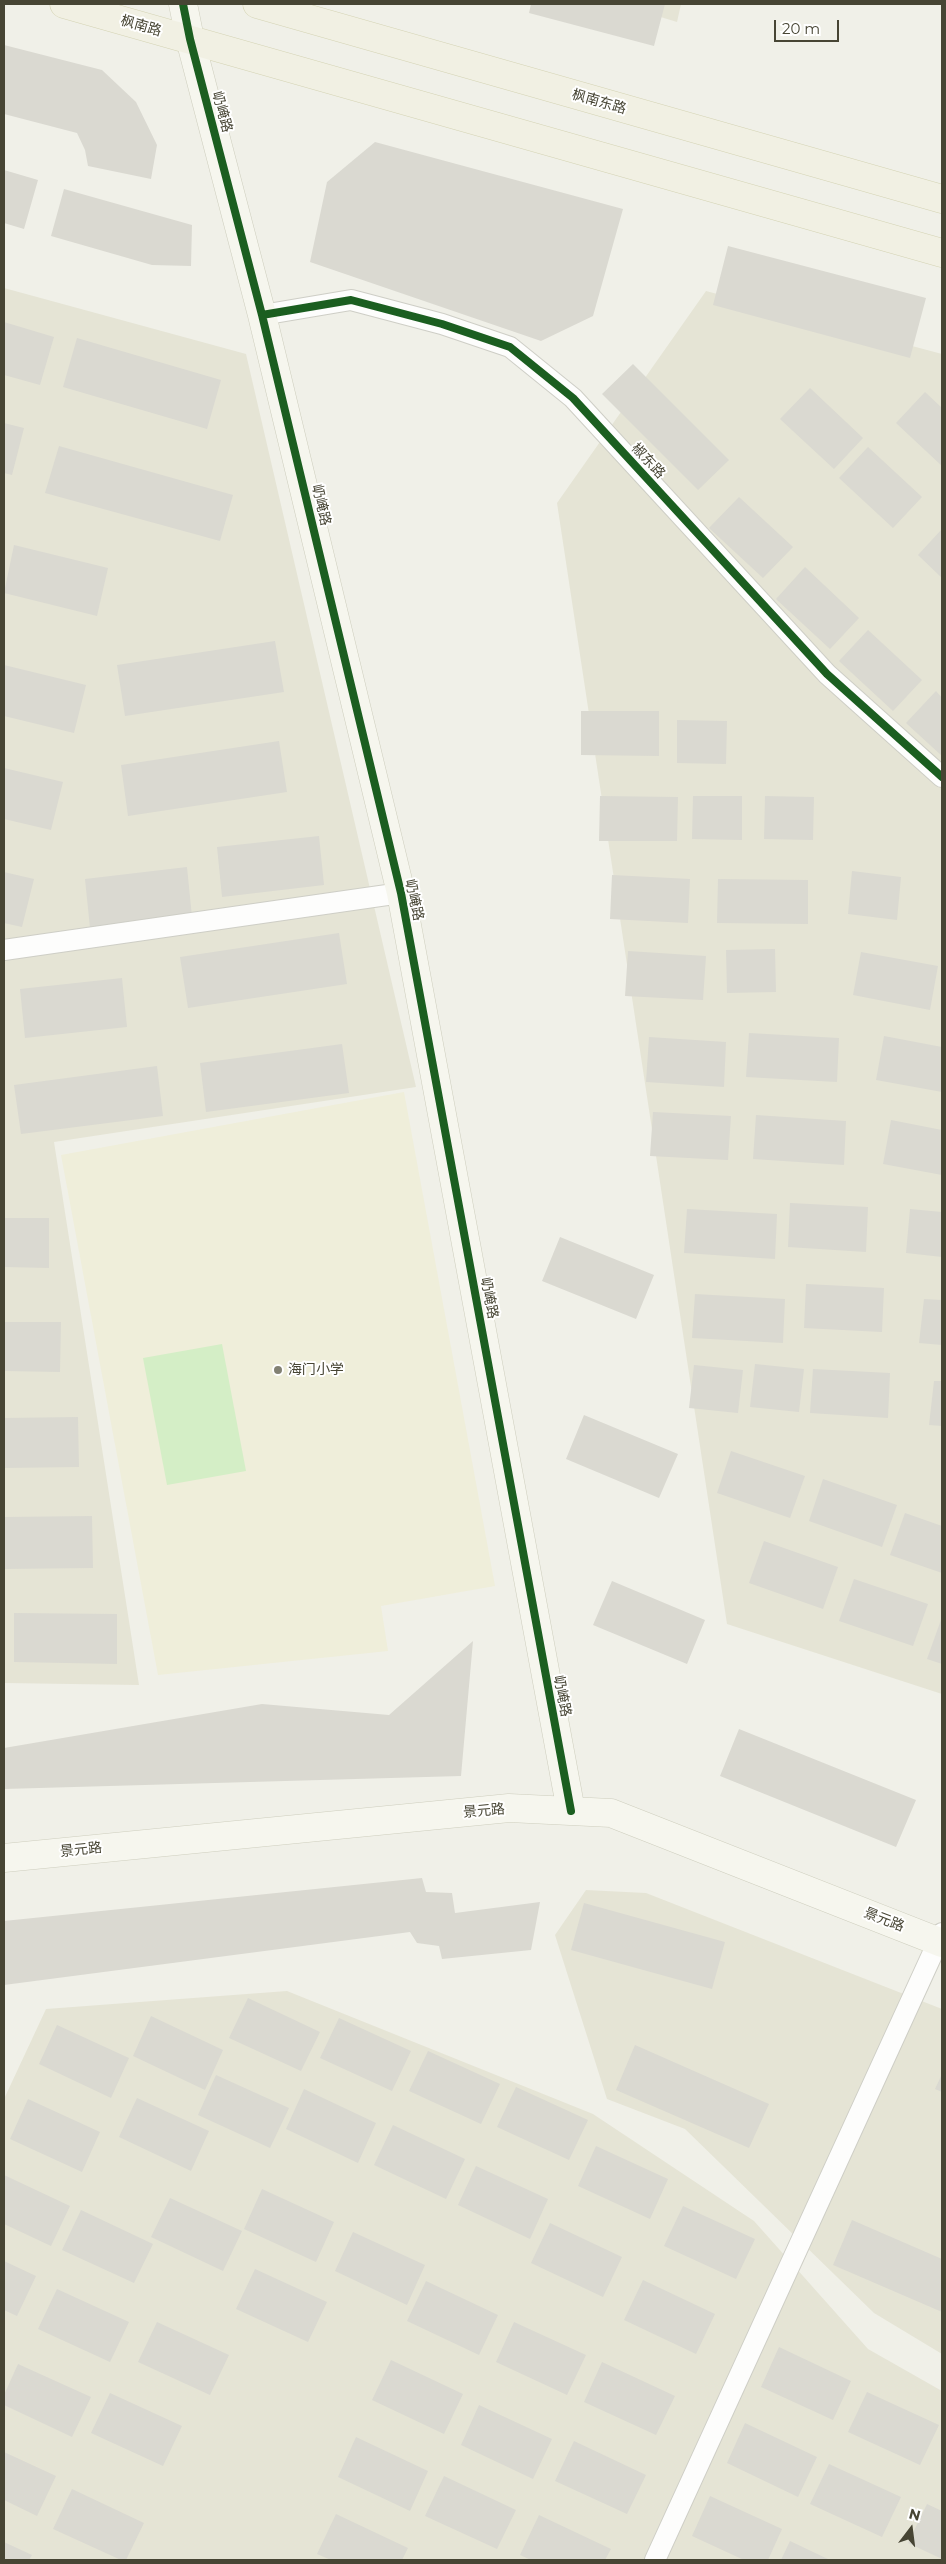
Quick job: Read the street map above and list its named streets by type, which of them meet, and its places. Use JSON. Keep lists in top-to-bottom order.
{
  "streets": {
    "main road": ["枫南路", "枫南东路"],
    "street": ["屷崦路", "椒东路", "景元路"]
  },
  "crossings": [
    ["枫南路", "屷崦路"],
    ["屷崦路", "椒东路"],
    ["屷崦路", "景元路"]
  ],
  "places": ["海门小学"],
  "scale_bar": "20 m",
  "north": "top"
}
